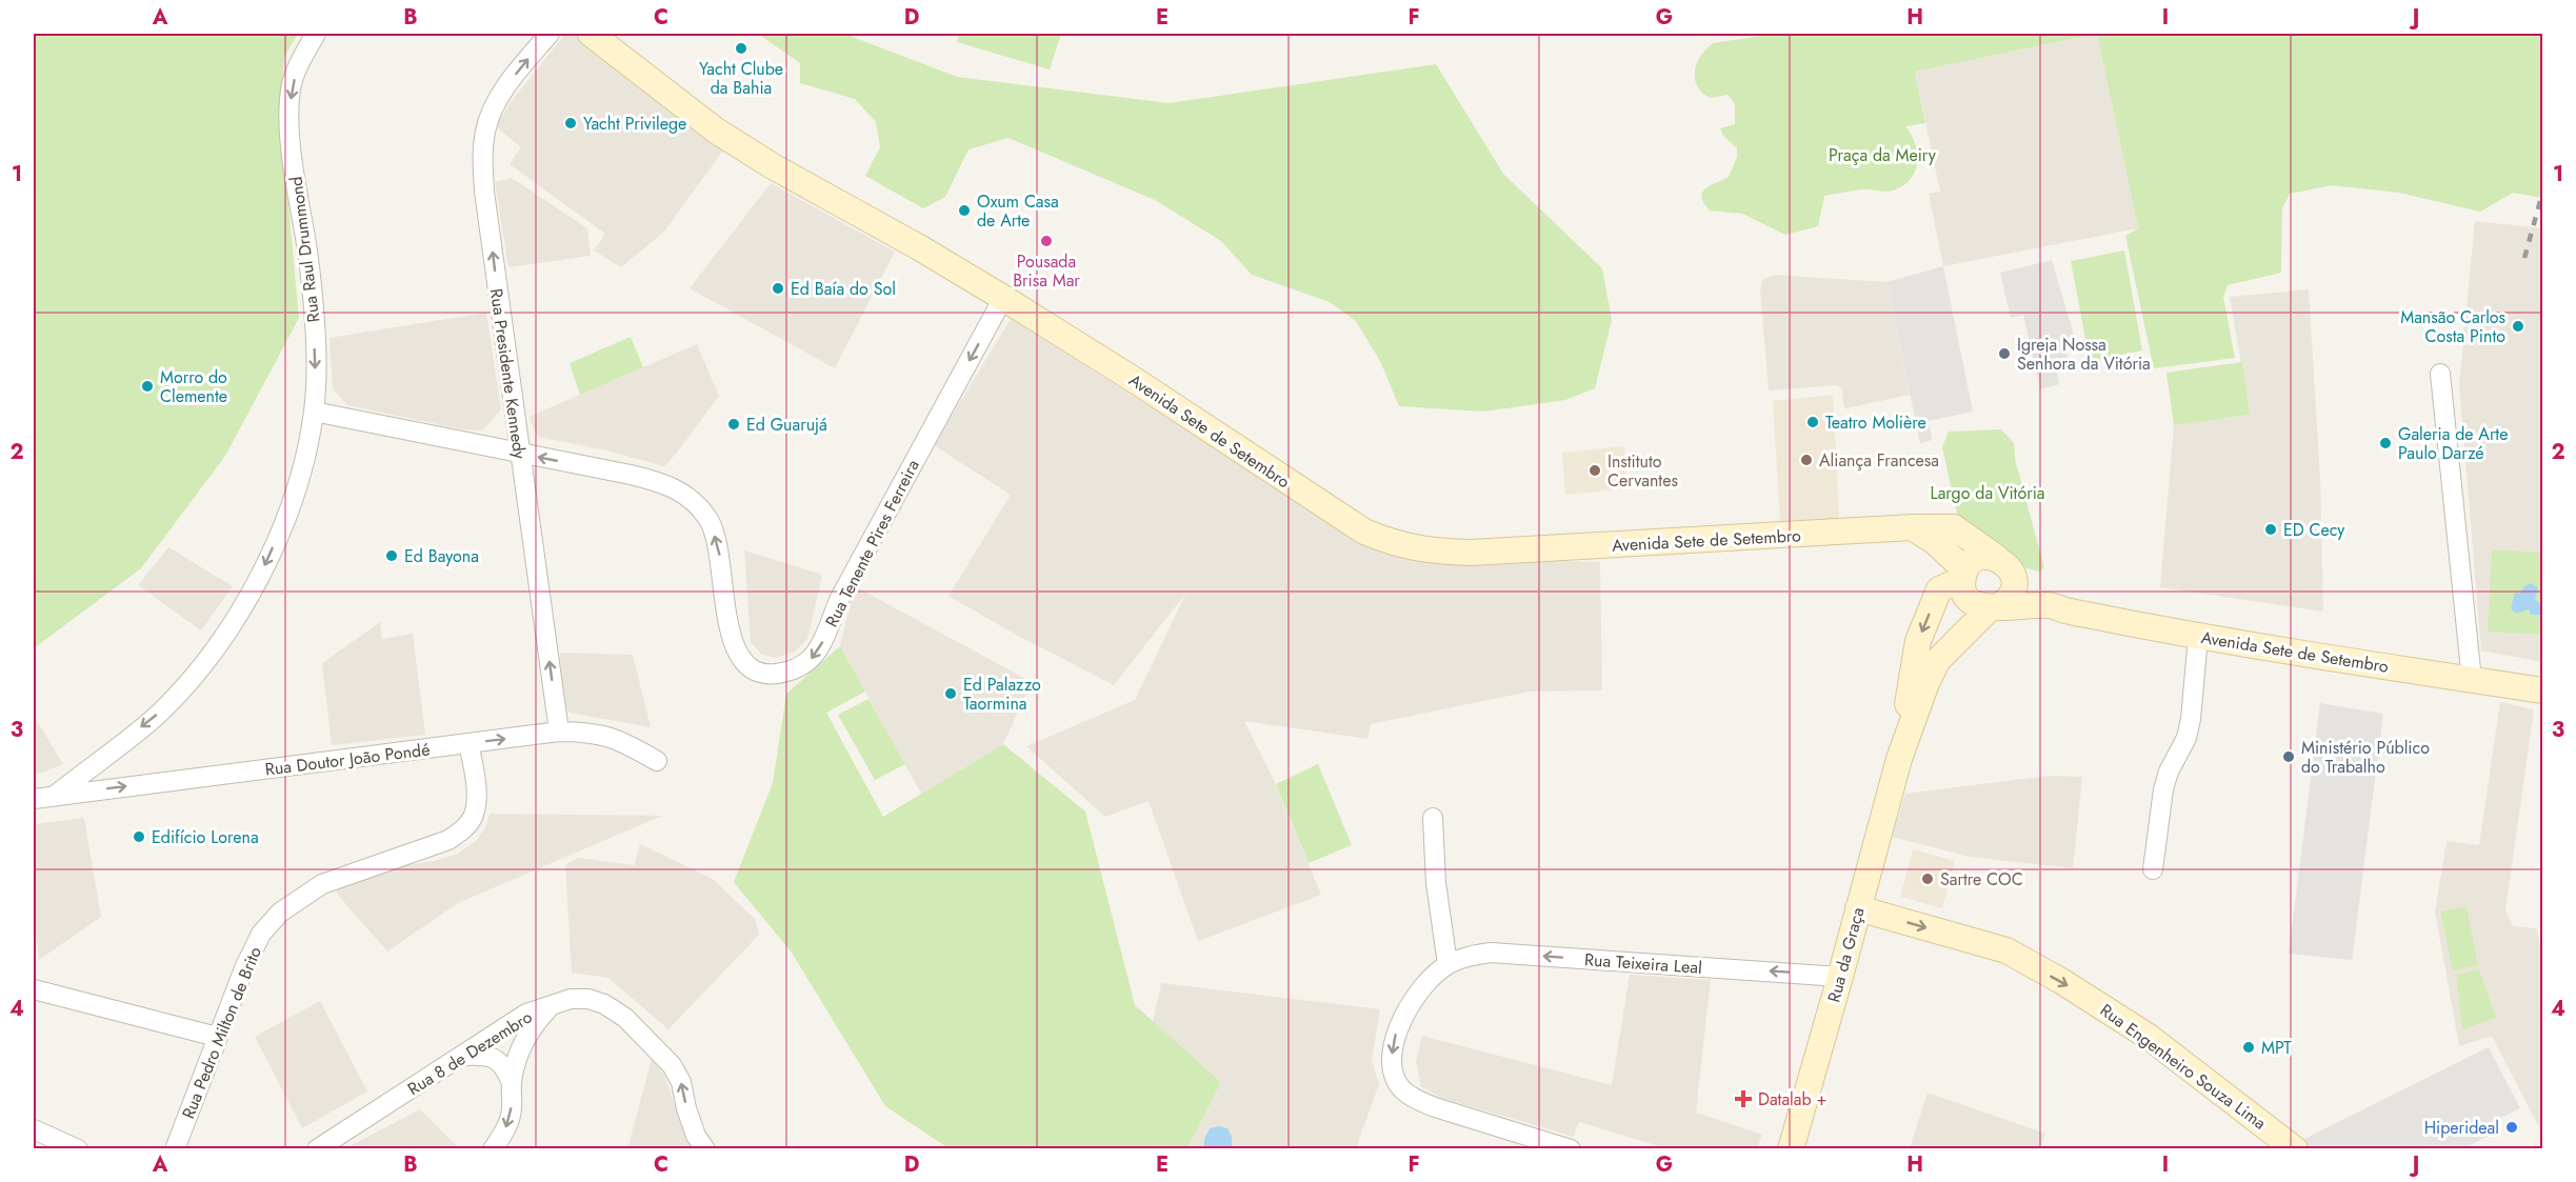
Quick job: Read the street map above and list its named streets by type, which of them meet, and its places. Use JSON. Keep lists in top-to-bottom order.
{
  "streets": {
    "main road": ["Avenida Sete de Setembro", "Rua da Graça", "Rua Engenheiro Souza Lima"],
    "street": [
      "Rua Raul Drummond",
      "Rua Presidente Kennedy",
      "Rua Tenente Pires Ferreira",
      "Rua Doutor João Pondé",
      "Rua Teixeira Leal",
      "Rua Pedro Milton de Brito",
      "Rua 8 de Dezembro"
    ]
  },
  "crossings": [
    ["Rua Raul Drummond", "Rua Tenente Pires Ferreira"],
    ["Rua Raul Drummond", "Rua Doutor João Pondé"],
    ["Rua Presidente Kennedy", "Rua Tenente Pires Ferreira"],
    ["Rua Presidente Kennedy", "Rua Doutor João Pondé"],
    ["Avenida Sete de Setembro", "Rua Tenente Pires Ferreira"],
    ["Avenida Sete de Setembro", "Rua da Graça"],
    ["Rua Doutor João Pondé", "Rua Pedro Milton de Brito"],
    ["Rua da Graça", "Rua Teixeira Leal"],
    ["Rua da Graça", "Rua Engenheiro Souza Lima"]
  ],
  "one_way": [
    "Rua Raul Drummond",
    "Rua Presidente Kennedy",
    "Rua Doutor João Pondé",
    "Rua 8 de Dezembro",
    "Rua Engenheiro Souza Lima"
  ],
  "parks": ["Praça da Meiry", "Largo da Vitória"],
  "places": {
    "other": [
      "Yacht Clube da Bahia",
      "Yacht Privilege",
      "Oxum Casa de Arte",
      "Pousada Brisa Mar",
      "Ed Baía do Sol",
      "Mansão Carlos Costa Pinto",
      "Igreja Nossa Senhora da Vitória",
      "Morro do Clemente",
      "Teatro Molière",
      "Ed Guarujá",
      "Galeria de Arte Paulo Darzé",
      "Aliança Francesa",
      "Instituto Cervantes",
      "ED Cecy",
      "Ed Bayona",
      "Ed Palazzo Taormina",
      "Ministério Público do Trabalho",
      "Edifício Lorena",
      "Sartre COC",
      "MPT",
      "Hiperideal"
    ],
    "health": ["Datalab +"]
  },
  "grid": {
    "columns": [
      "A",
      "B",
      "C",
      "D",
      "E",
      "F",
      "G",
      "H",
      "I",
      "J"
    ],
    "rows": [
      "1",
      "2",
      "3",
      "4"
    ]
  }
}
